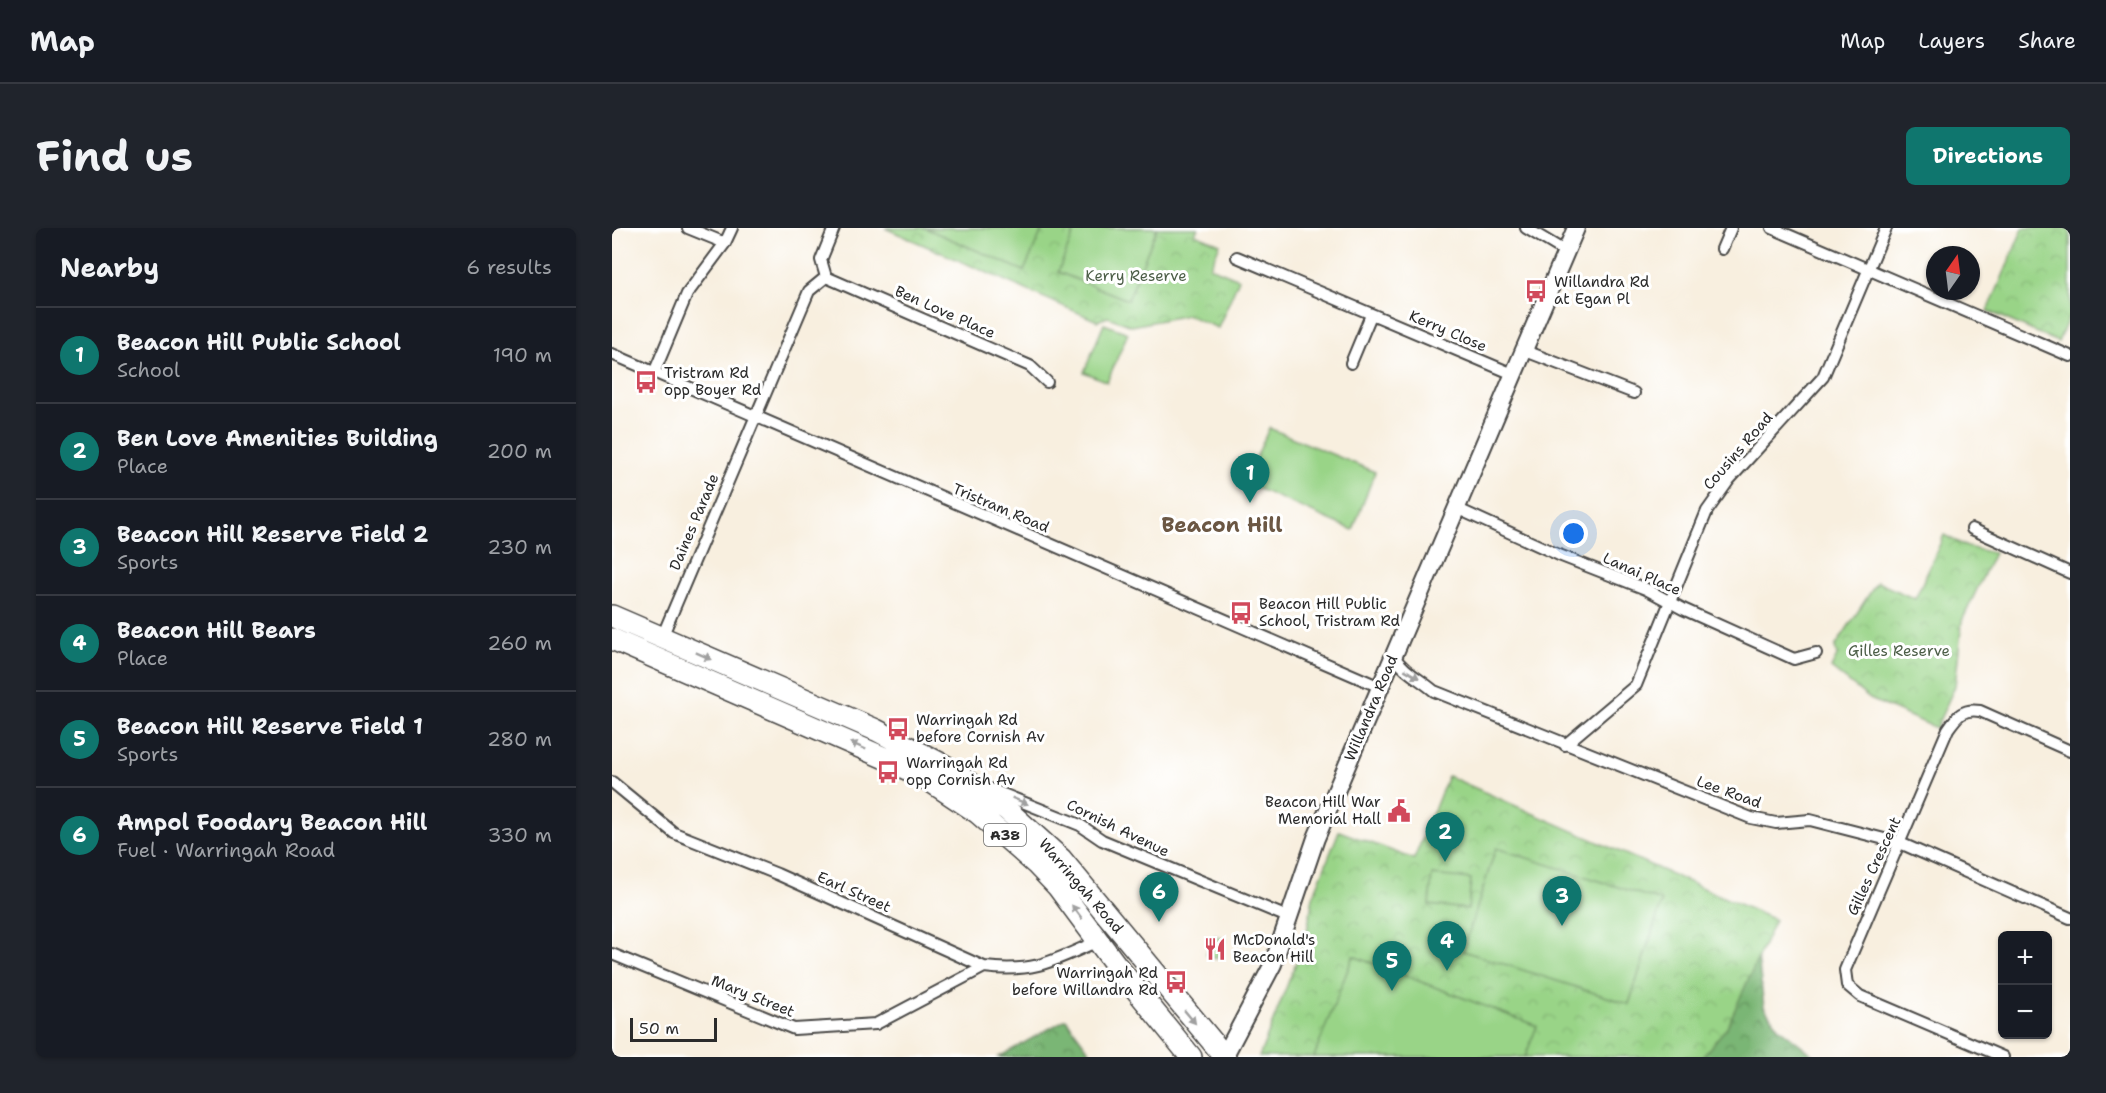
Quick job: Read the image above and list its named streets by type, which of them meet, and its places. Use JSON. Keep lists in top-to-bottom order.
{
  "streets": {
    "highway": ["A38", "Warringah Road"],
    "main road": ["Willandra Road"],
    "street": [
      "Ben Love Place",
      "Kerry Close",
      "Cousins Road",
      "Tristram Road",
      "Daines Parade",
      "Lanai Place",
      "Lee Road",
      "Cornish Avenue",
      "Gilles Crescent",
      "Earl Street",
      "Mary Street"
    ]
  },
  "crossings": [
    ["Kerry Close", "Willandra Road"],
    ["Cousins Road", "Lanai Place"],
    ["Cousins Road", "Lee Road"],
    ["Tristram Road", "Daines Parade"],
    ["Tristram Road", "Willandra Road"],
    ["Daines Parade", "Warringah Road"],
    ["Lanai Place", "Willandra Road"],
    ["Willandra Road", "Lee Road"],
    ["Willandra Road", "Cornish Avenue"],
    ["Willandra Road", "Warringah Road"],
    ["Lee Road", "Gilles Crescent"],
    ["Cornish Avenue", "Warringah Road"],
    ["Warringah Road", "Earl Street"],
    ["Earl Street", "Mary Street"]
  ],
  "one_way": ["Cornish Avenue"],
  "districts": ["Beacon Hill"],
  "parks": ["Kerry Reserve", "Gilles Reserve"],
  "places": {
    "bus stop": [
      "Willandra Rd at Egan Pl",
      "Tristram Rd opp Boyer Rd",
      "Beacon Hill Public School, Tristram Rd",
      "Warringah Rd before Cornish Av",
      "Warringah Rd opp Cornish Av",
      "Warringah Rd before Willandra Rd"
    ],
    "public building": ["Beacon Hill War Memorial Hall"],
    "restaurant": ["McDonald's Beacon Hill"]
  },
  "scale_bar": "50 m",
  "north": "top",
  "page": {
    "header": "Map",
    "nav": ["Map", "Layers", "Share"],
    "buttons": "Directions",
    "title": "Find us",
    "heading": ["Nearby", "6 results"],
    "list": [
      {
        "mark": "1",
        "name": "Beacon Hill Public School",
        "note": "School",
        "value": "190 m"
      },
      {
        "mark": "2",
        "name": "Ben Love Amenities Building",
        "note": "Place",
        "value": "200 m"
      },
      {
        "mark": "3",
        "name": "Beacon Hill Reserve Field 2",
        "note": "Sports",
        "value": "230 m"
      },
      {
        "mark": "4",
        "name": "Beacon Hill Bears",
        "note": "Place",
        "value": "260 m"
      },
      {
        "mark": "5",
        "name": "Beacon Hill Reserve Field 1",
        "note": "Sports",
        "value": "280 m"
      },
      {
        "mark": "6",
        "name": "Ampol Foodary Beacon Hill",
        "note": "Fuel · Warringah Road",
        "value": "330 m"
      }
    ],
    "pins": [
      "1",
      "2",
      "6",
      "3",
      "4",
      "5"
    ],
    "map_buttons": ["+", "−"],
    "scale": "50 m"
  }
}
